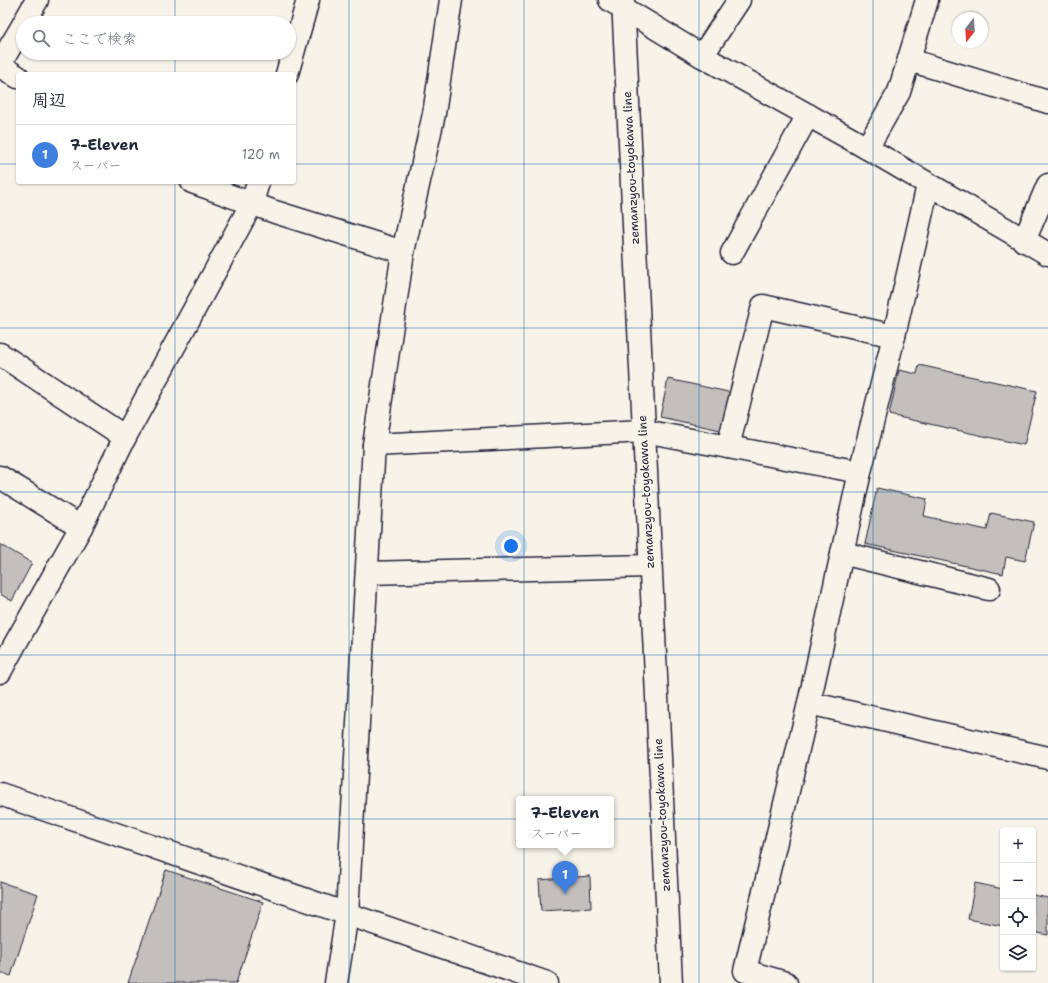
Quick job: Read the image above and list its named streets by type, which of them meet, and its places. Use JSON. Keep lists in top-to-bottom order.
{
  "streets": {
    "street": ["zemanzyou-toyokawa line"]
  },
  "north": "bottom",
  "page": {
    "search": "ここで検索",
    "heading": "周辺",
    "list": [
      {
        "mark": "1",
        "name": "7-Eleven",
        "note": "スーパー",
        "value": "120 m"
      }
    ],
    "popup": ["7-Eleven", "スーパー"],
    "map_buttons": ["+", "−"],
    "pins": "1"
  }
}
